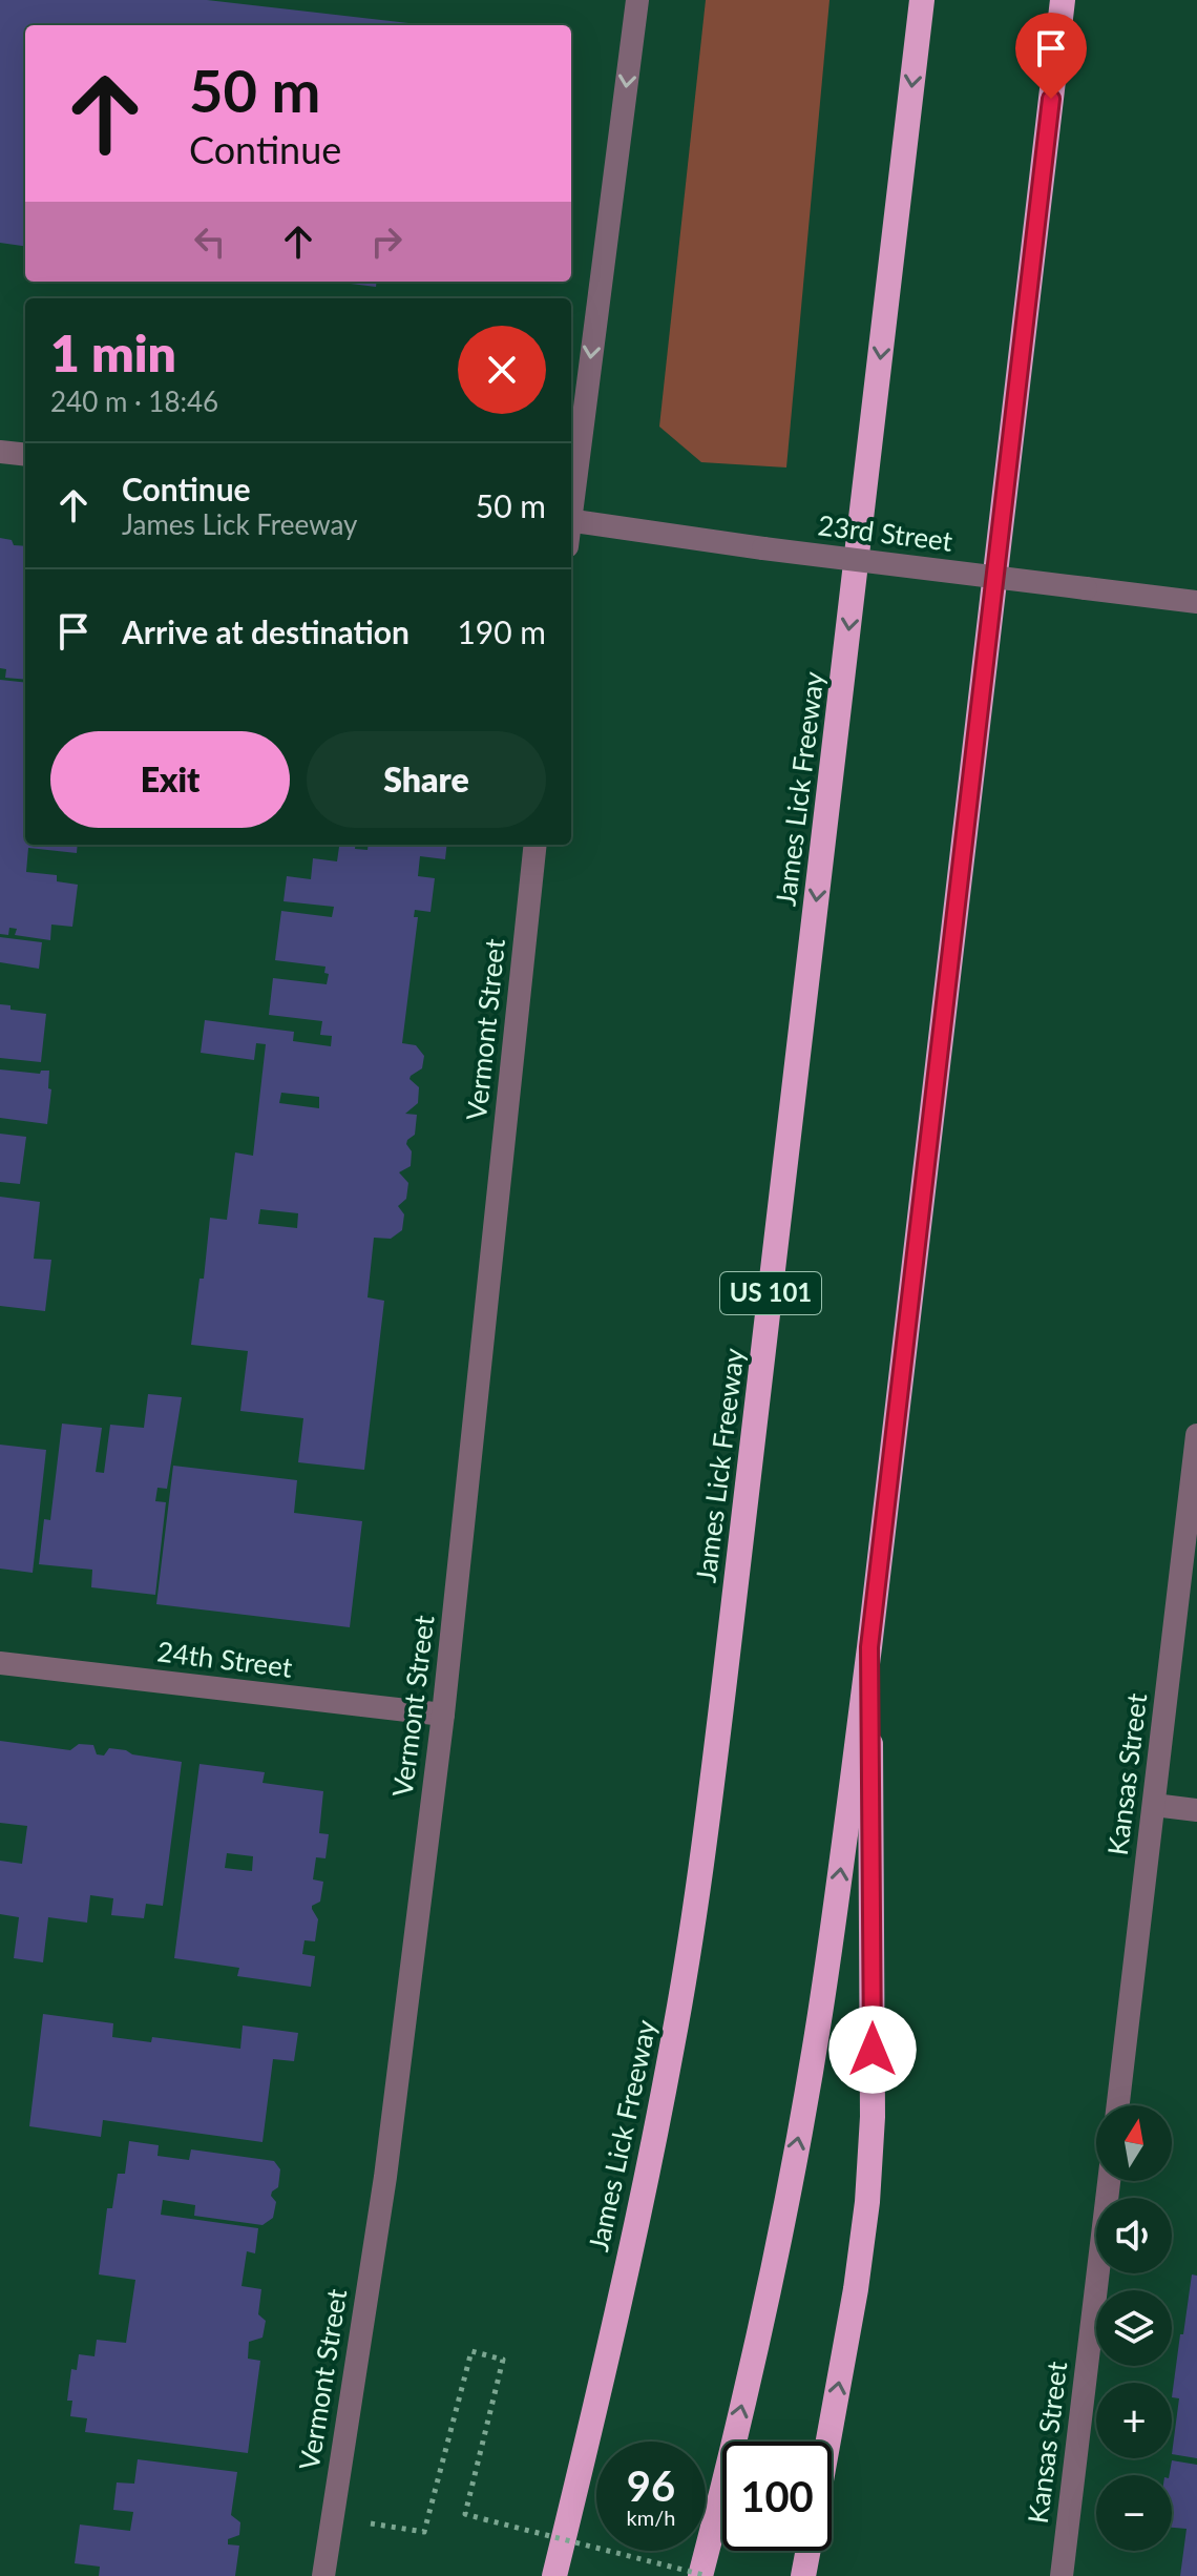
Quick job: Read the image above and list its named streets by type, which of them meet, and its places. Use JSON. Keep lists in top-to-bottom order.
{
  "streets": {
    "highway": ["James Lick Freeway", "US 101"],
    "street": [
      "23rd Street",
      "Vermont Street",
      "24th Street",
      "Kansas Street"
    ]
  },
  "crossings": [
    ["Vermont Street", "24th Street"]
  ],
  "north": "top",
  "page": {
    "turn": ["50 m", "Continue"],
    "heading": ["1 min", "240 m · 18:46"],
    "list": [
      {
        "name": "Continue",
        "note": "James Lick Freeway",
        "value": "50 m"
      },
      {
        "name": "Arrive at destination",
        "value": "190 m"
      }
    ],
    "buttons": ["Exit", "Share"],
    "map_buttons": ["+", "−"],
    "speed": "96 km/h",
    "limit": "100"
  }
}
